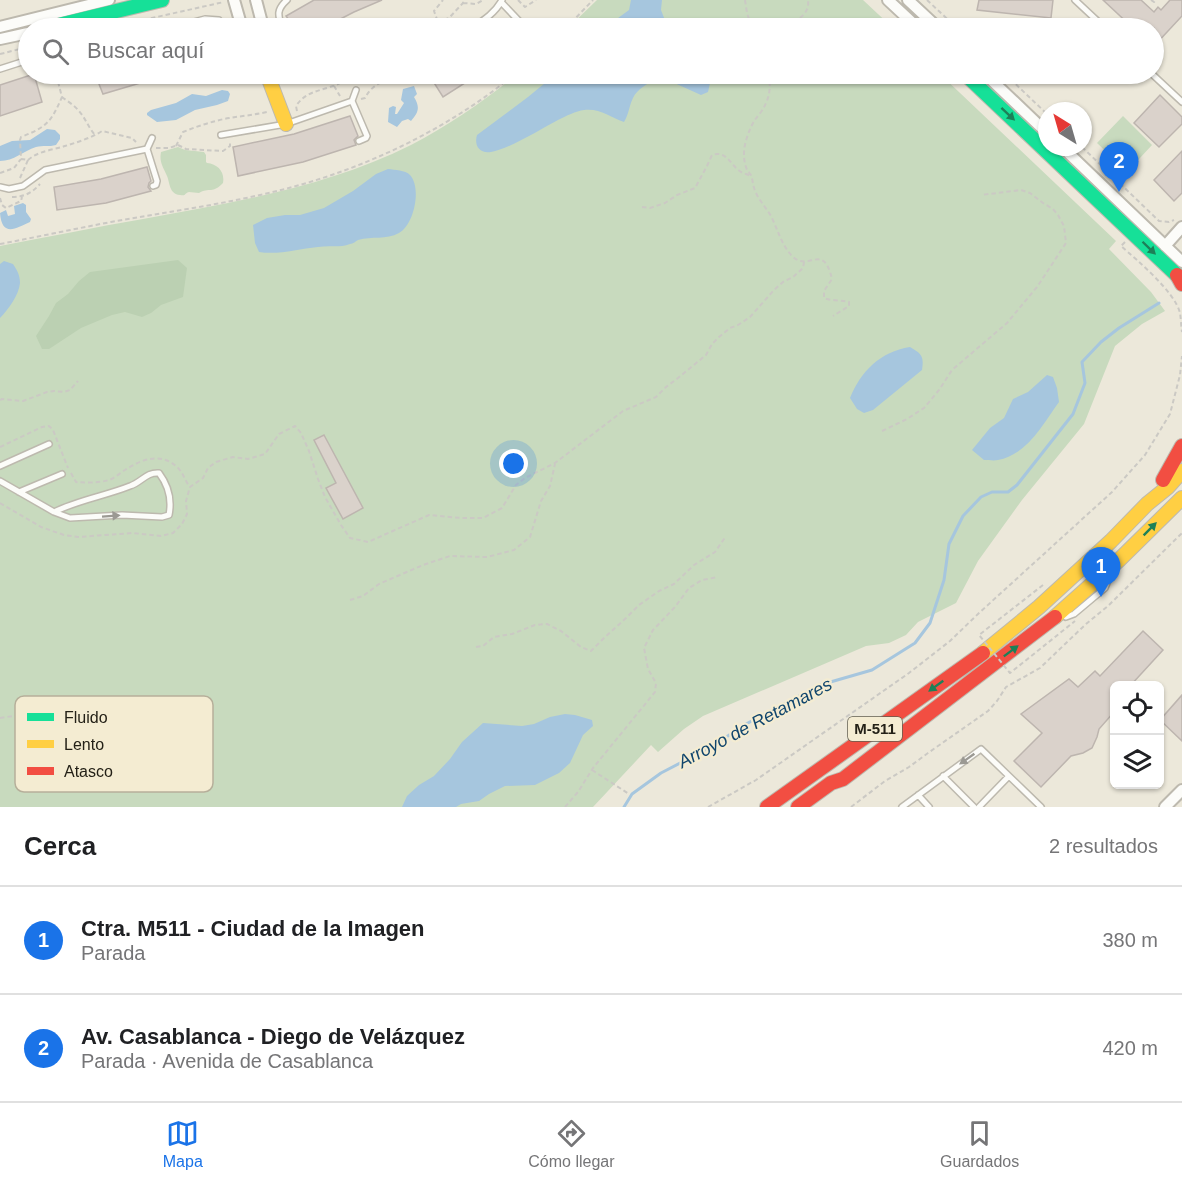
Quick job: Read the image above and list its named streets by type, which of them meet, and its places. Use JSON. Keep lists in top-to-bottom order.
{
  "streets": {
    "main road": ["M-511"]
  },
  "water": ["Arroyo de Retamares"],
  "legend": ["Fluido", "Lento", "Atasco"],
  "north": "top left",
  "page": {
    "search": "Buscar aquí",
    "pins": ["2", "1"],
    "heading": ["Cerca", "2 resultados"],
    "list": [
      {
        "mark": "1",
        "name": "Ctra. M511 - Ciudad de la Imagen",
        "note": "Parada",
        "value": "380 m"
      },
      {
        "mark": "2",
        "name": "Av. Casablanca - Diego de Velázquez",
        "note": "Parada · Avenida de Casablanca",
        "value": "420 m"
      }
    ],
    "nav": ["Mapa", "Cómo llegar", "Guardados"]
  }
}
